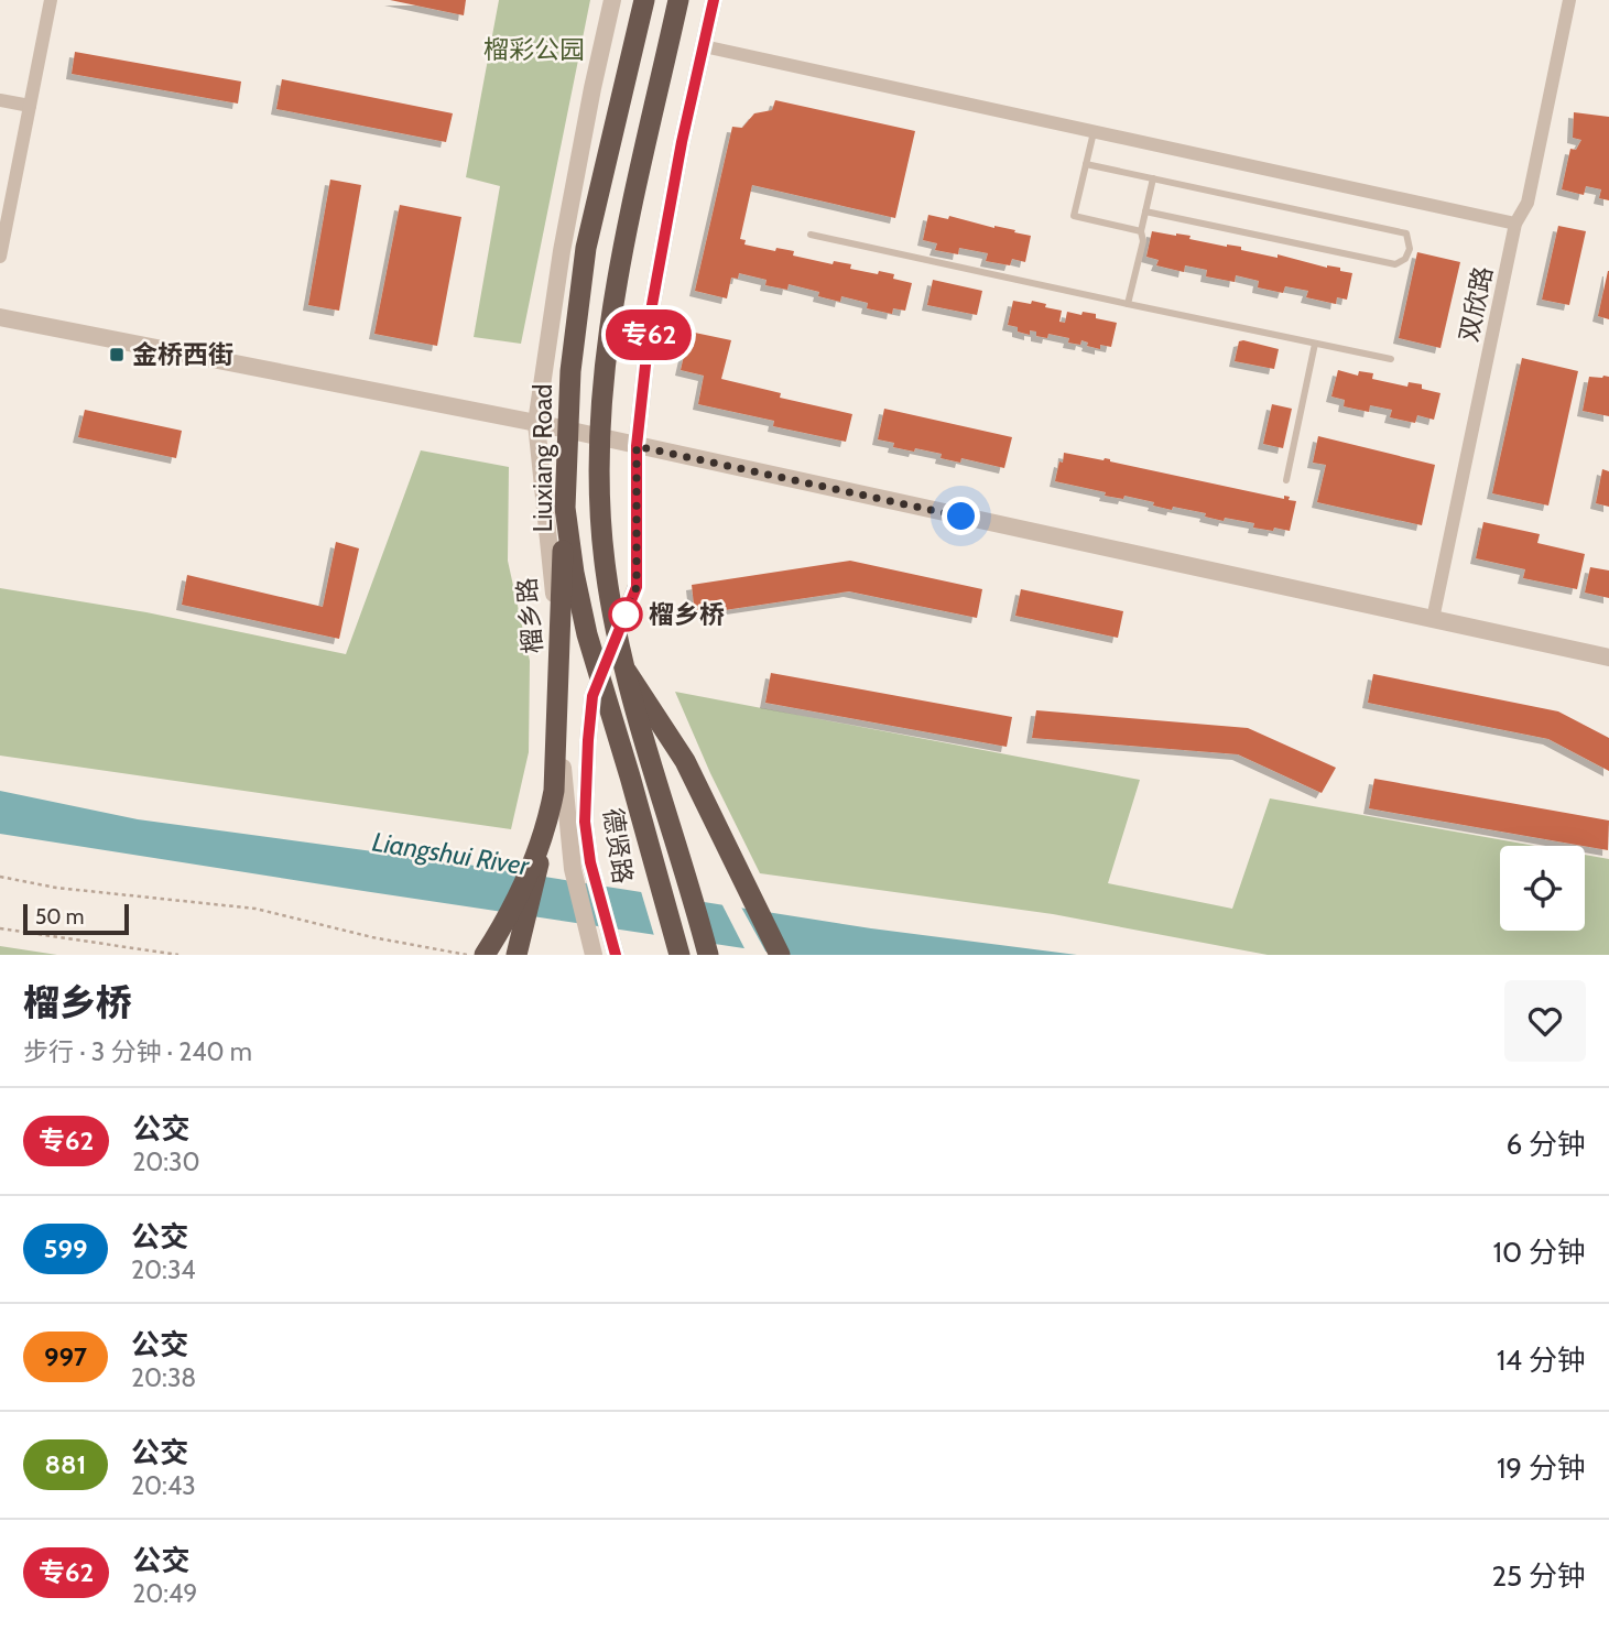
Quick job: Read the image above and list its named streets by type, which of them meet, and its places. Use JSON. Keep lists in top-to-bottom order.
{
  "streets": {
    "highway": ["Liuxiang Road"],
    "street": ["双欣路", "榴乡路", "德贤路"]
  },
  "water": ["Liangshui River"],
  "parks": ["榴彩公园"],
  "places": {
    "transit": ["金桥西街"],
    "other": ["榴乡桥"]
  },
  "lines": ["bus line 专62"],
  "scale_bar": "50 m",
  "page": {
    "on_map": "专62",
    "scale": "50 m",
    "heading": ["榴乡桥", "步行 · 3 分钟 · 240 m"],
    "list": [
      {
        "mark": "专62",
        "name": "公交",
        "note": "20:30",
        "value": "6 分钟"
      },
      {
        "mark": "599",
        "name": "公交",
        "note": "20:34",
        "value": "10 分钟"
      },
      {
        "mark": "997",
        "name": "公交",
        "note": "20:38",
        "value": "14 分钟"
      },
      {
        "mark": "881",
        "name": "公交",
        "note": "20:43",
        "value": "19 分钟"
      },
      {
        "mark": "专62",
        "name": "公交",
        "note": "20:49",
        "value": "25 分钟"
      }
    ]
  }
}
